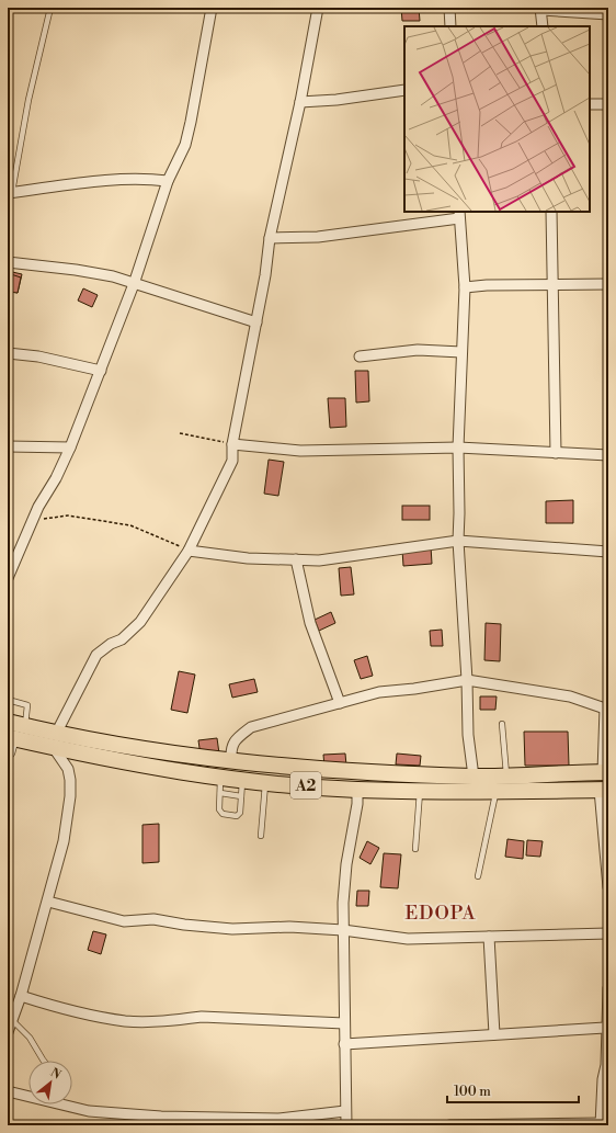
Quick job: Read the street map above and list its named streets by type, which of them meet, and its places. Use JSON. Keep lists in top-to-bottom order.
{
  "streets": {
    "highway": ["A2"]
  },
  "districts": ["EDOPA"],
  "scale_bar": "100 m",
  "north": "top right"
}
